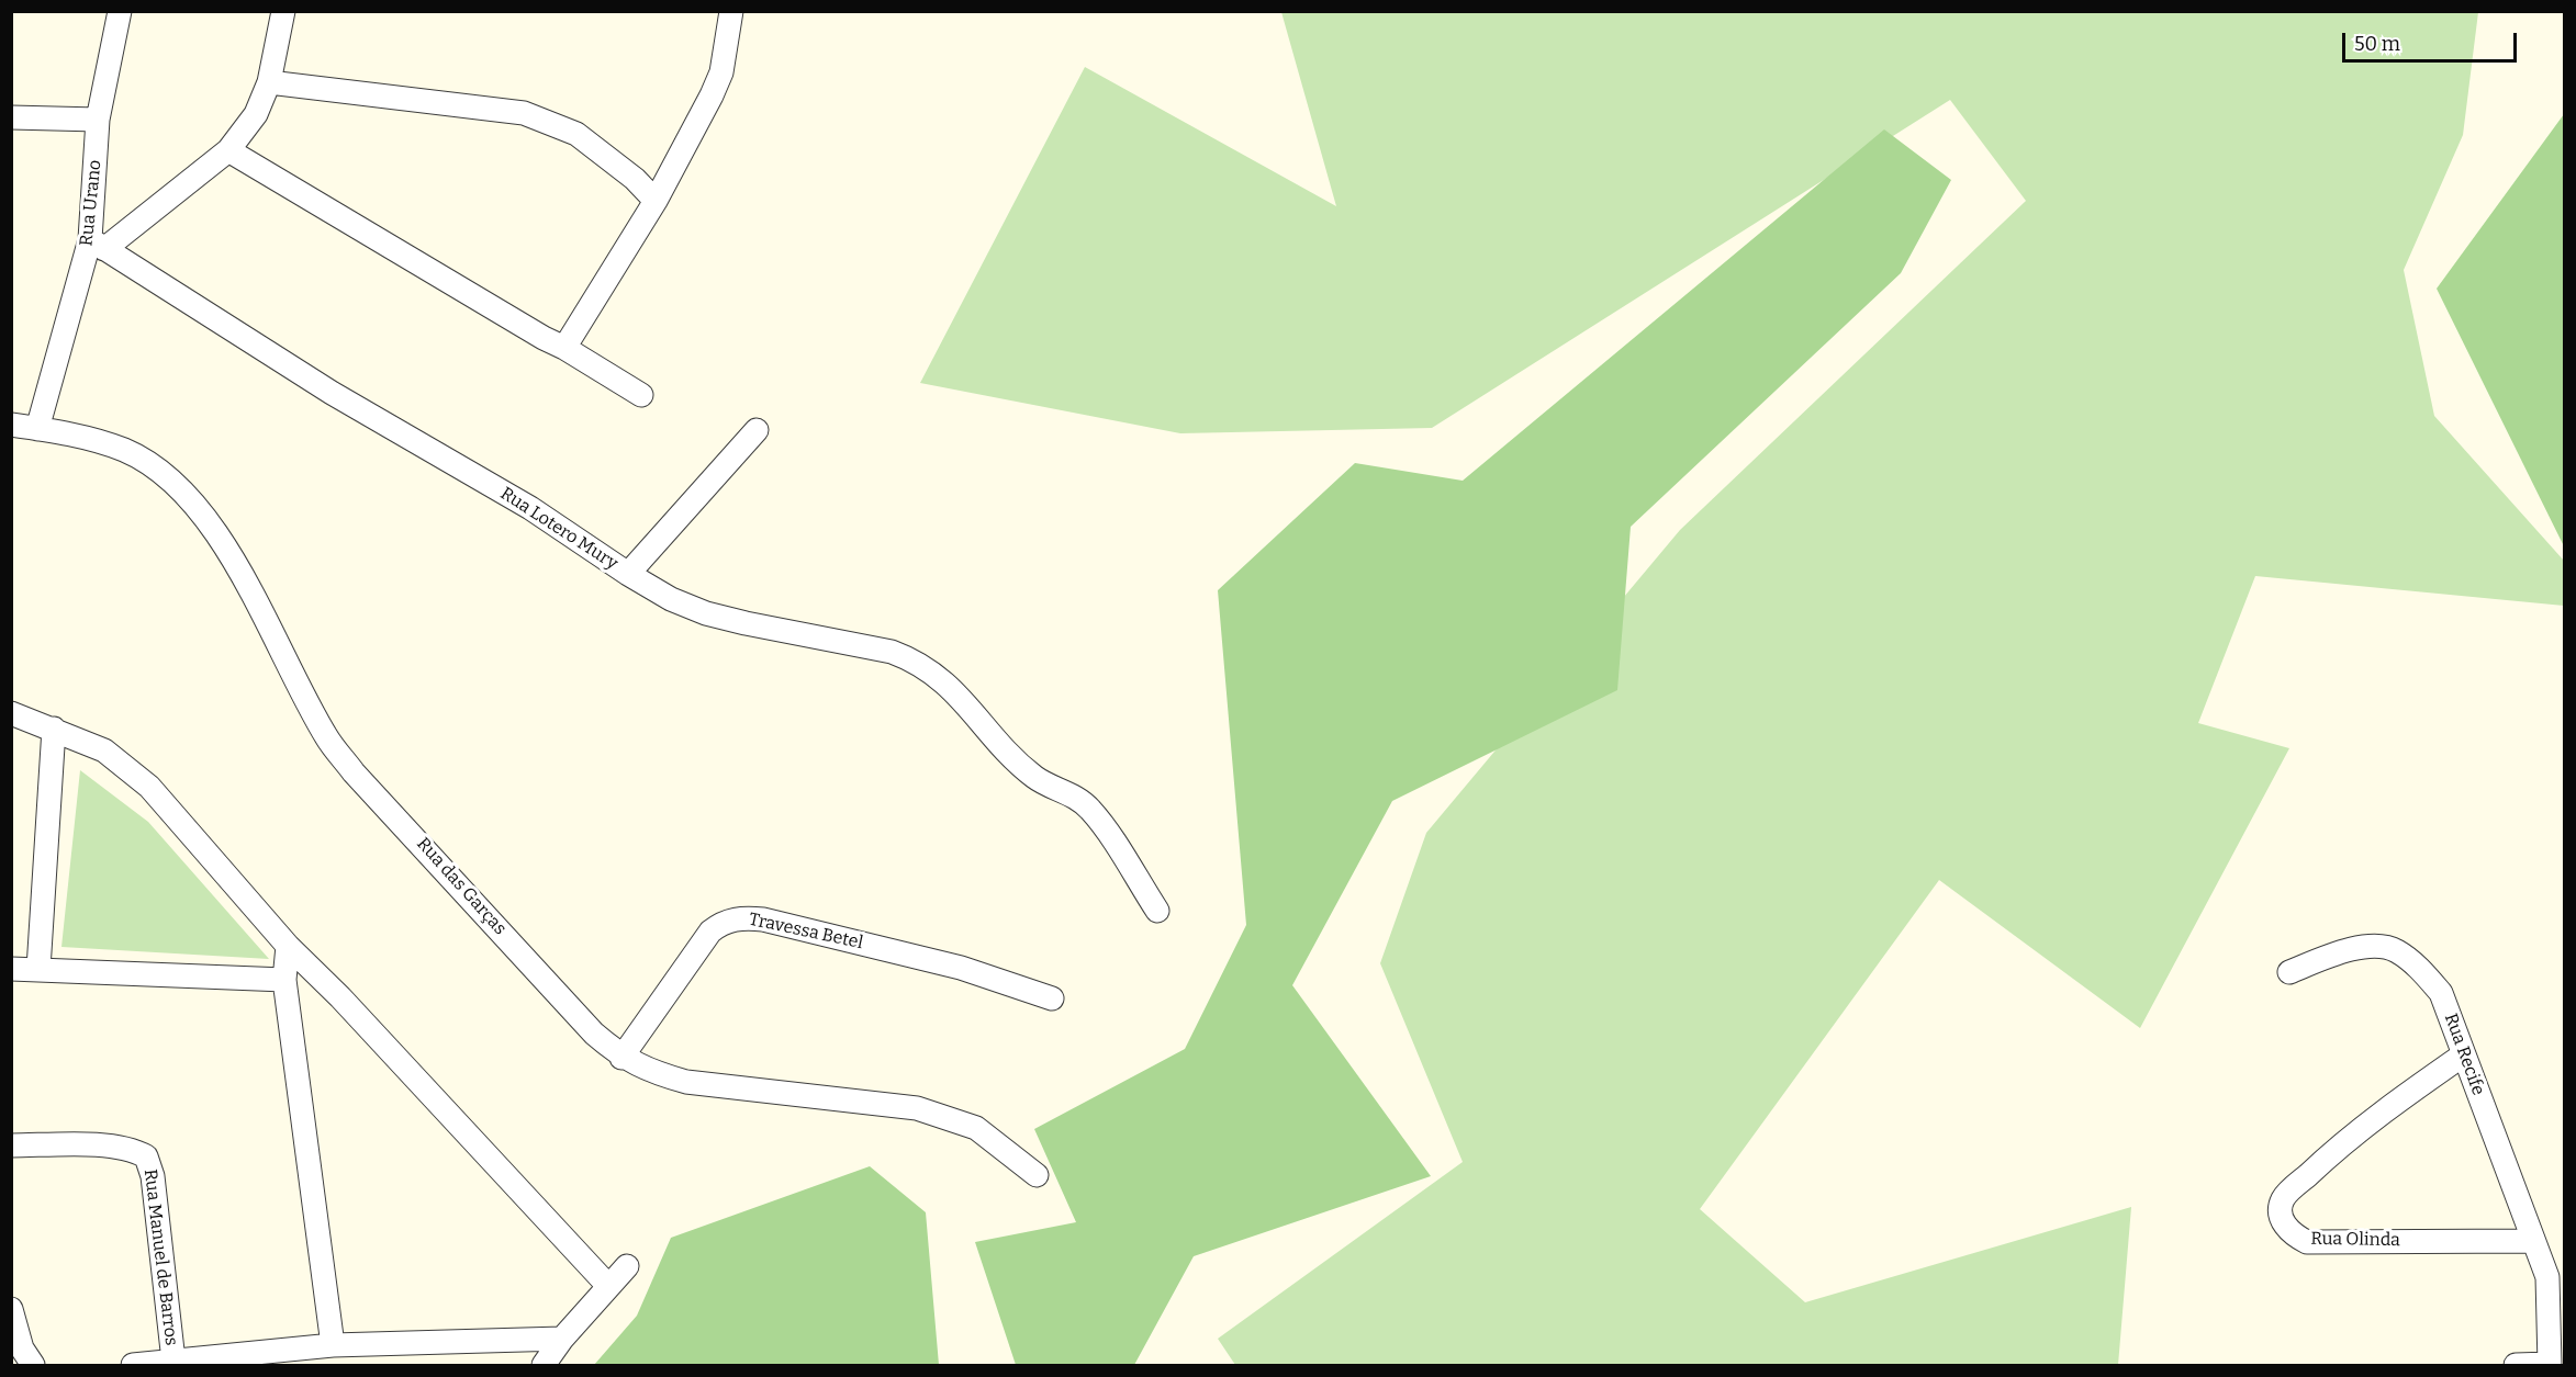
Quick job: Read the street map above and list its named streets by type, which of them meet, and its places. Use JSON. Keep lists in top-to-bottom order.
{
  "streets": {
    "street": [
      "Rua Urano",
      "Rua Lotero Mury",
      "Rua das Garças",
      "Travessa Betel",
      "Rua Recife",
      "Rua Olinda",
      "Rua Manuel de Barros"
    ]
  },
  "crossings": [
    ["Rua Urano", "Rua Lotero Mury"],
    ["Rua Urano", "Rua das Garças"],
    ["Rua das Garças", "Travessa Betel"],
    ["Rua Recife", "Rua Olinda"]
  ],
  "scale_bar": "50 m"
}
